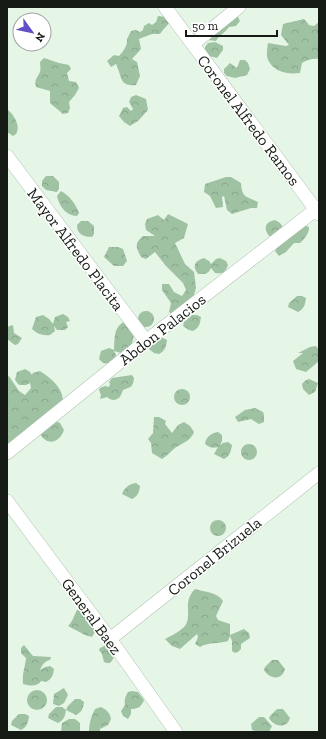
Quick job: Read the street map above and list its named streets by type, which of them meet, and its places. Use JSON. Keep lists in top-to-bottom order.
{
  "streets": {
    "street": [
      "Coronel Alfredo Ramos",
      "Mayor Alfredo Placita",
      "Abdon Palacios",
      "Coronel Brizuela",
      "General Baez"
    ]
  },
  "crossings": [
    ["Coronel Alfredo Ramos", "Abdon Palacios"],
    ["Mayor Alfredo Placita", "Abdon Palacios"],
    ["Coronel Brizuela", "General Baez"]
  ],
  "scale_bar": "50 m",
  "north": "bottom right"
}
